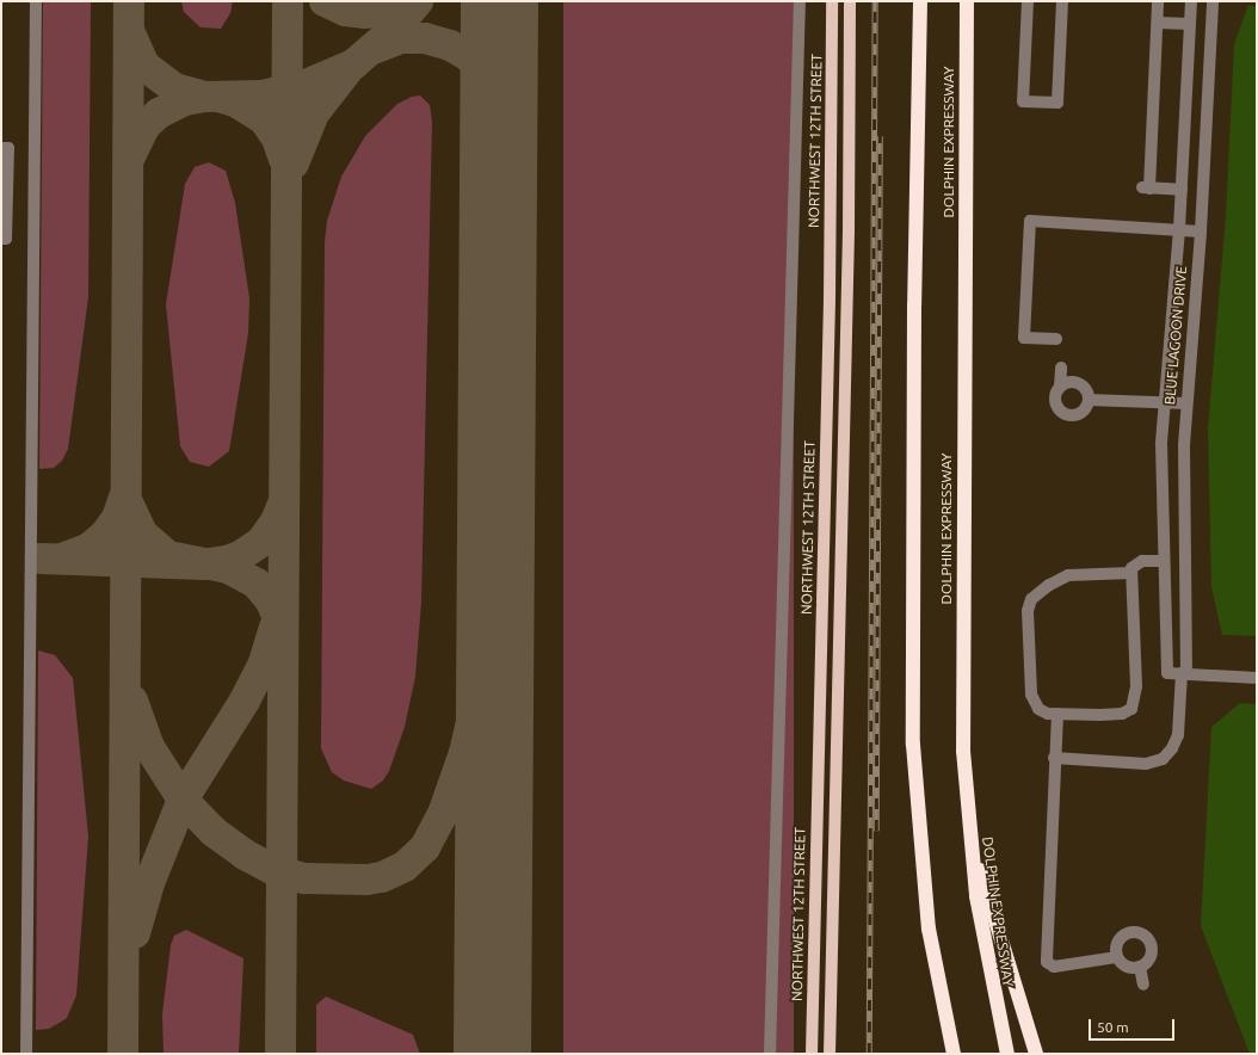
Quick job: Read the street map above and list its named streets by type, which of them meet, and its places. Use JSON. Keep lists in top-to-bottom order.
{
  "streets": {
    "highway": ["DOLPHIN EXPRESSWAY"],
    "main road": ["NORTHWEST 12TH STREET"],
    "street": ["BLUE LAGOON DRIVE"]
  },
  "scale_bar": "50 m"
}
